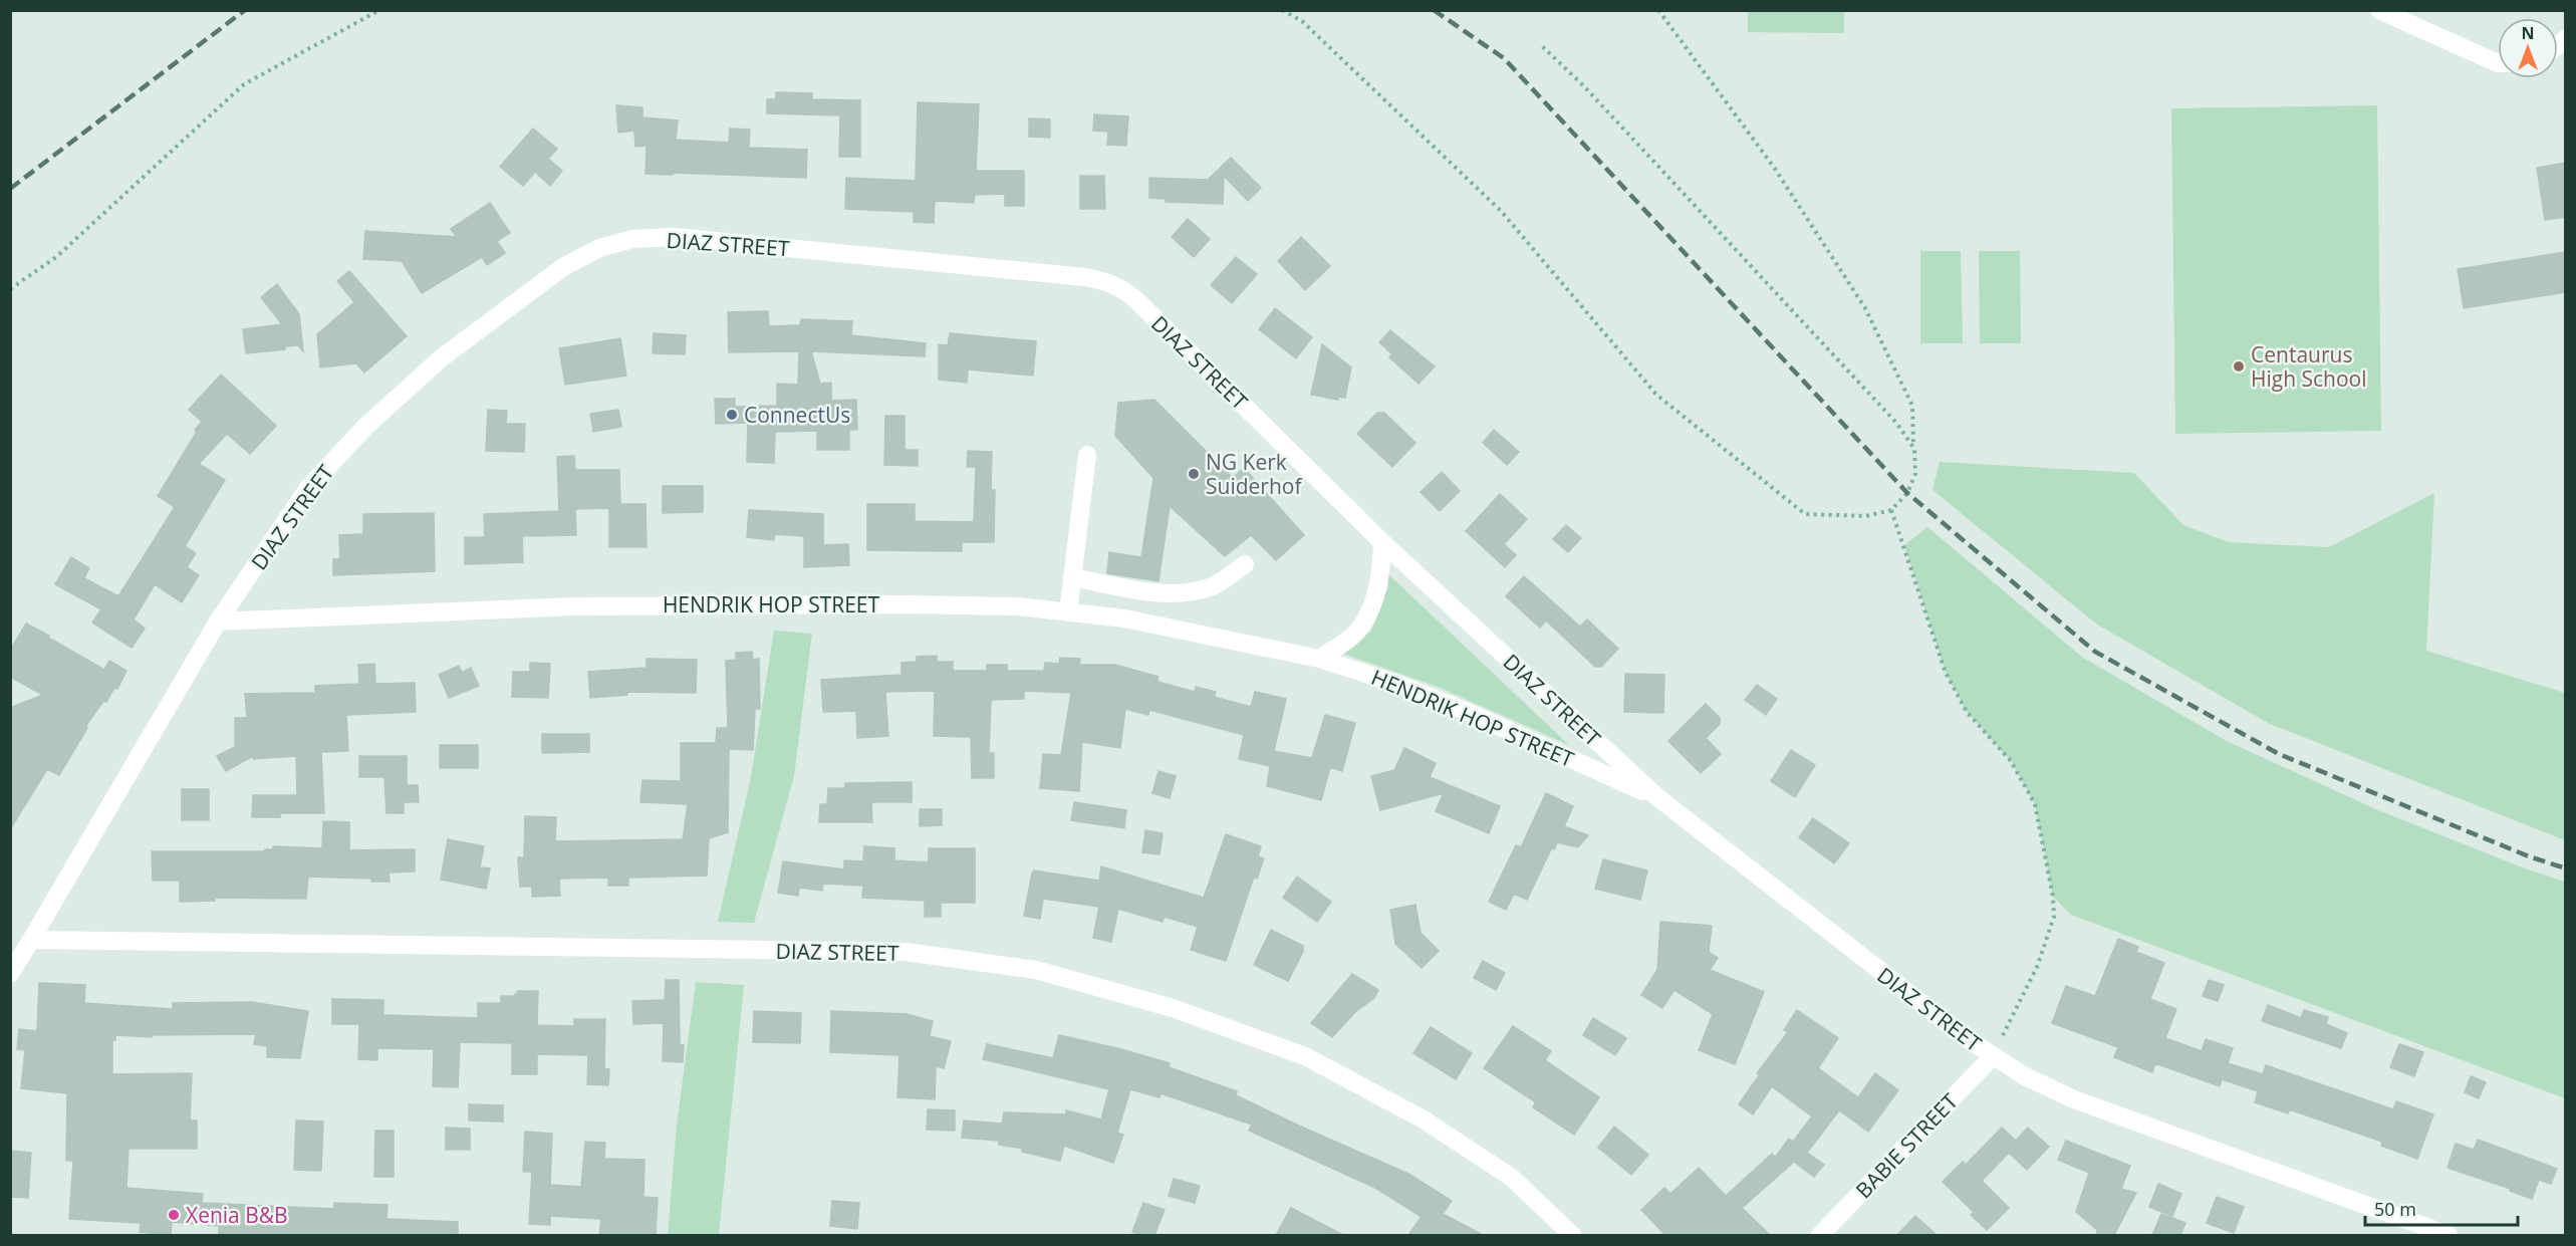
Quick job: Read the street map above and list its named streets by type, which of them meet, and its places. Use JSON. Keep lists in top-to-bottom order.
{
  "streets": {
    "street": ["DIAZ STREET", "HENDRIK HOP STREET", "BABIE STREET"]
  },
  "crossings": [
    ["DIAZ STREET", "HENDRIK HOP STREET"],
    ["DIAZ STREET", "BABIE STREET"]
  ],
  "places": [
    "Centaurus High School",
    "ConnectUs",
    "NG Kerk Suiderhof",
    "Xenia B&B"
  ],
  "scale_bar": "50 m",
  "north": "top"
}
